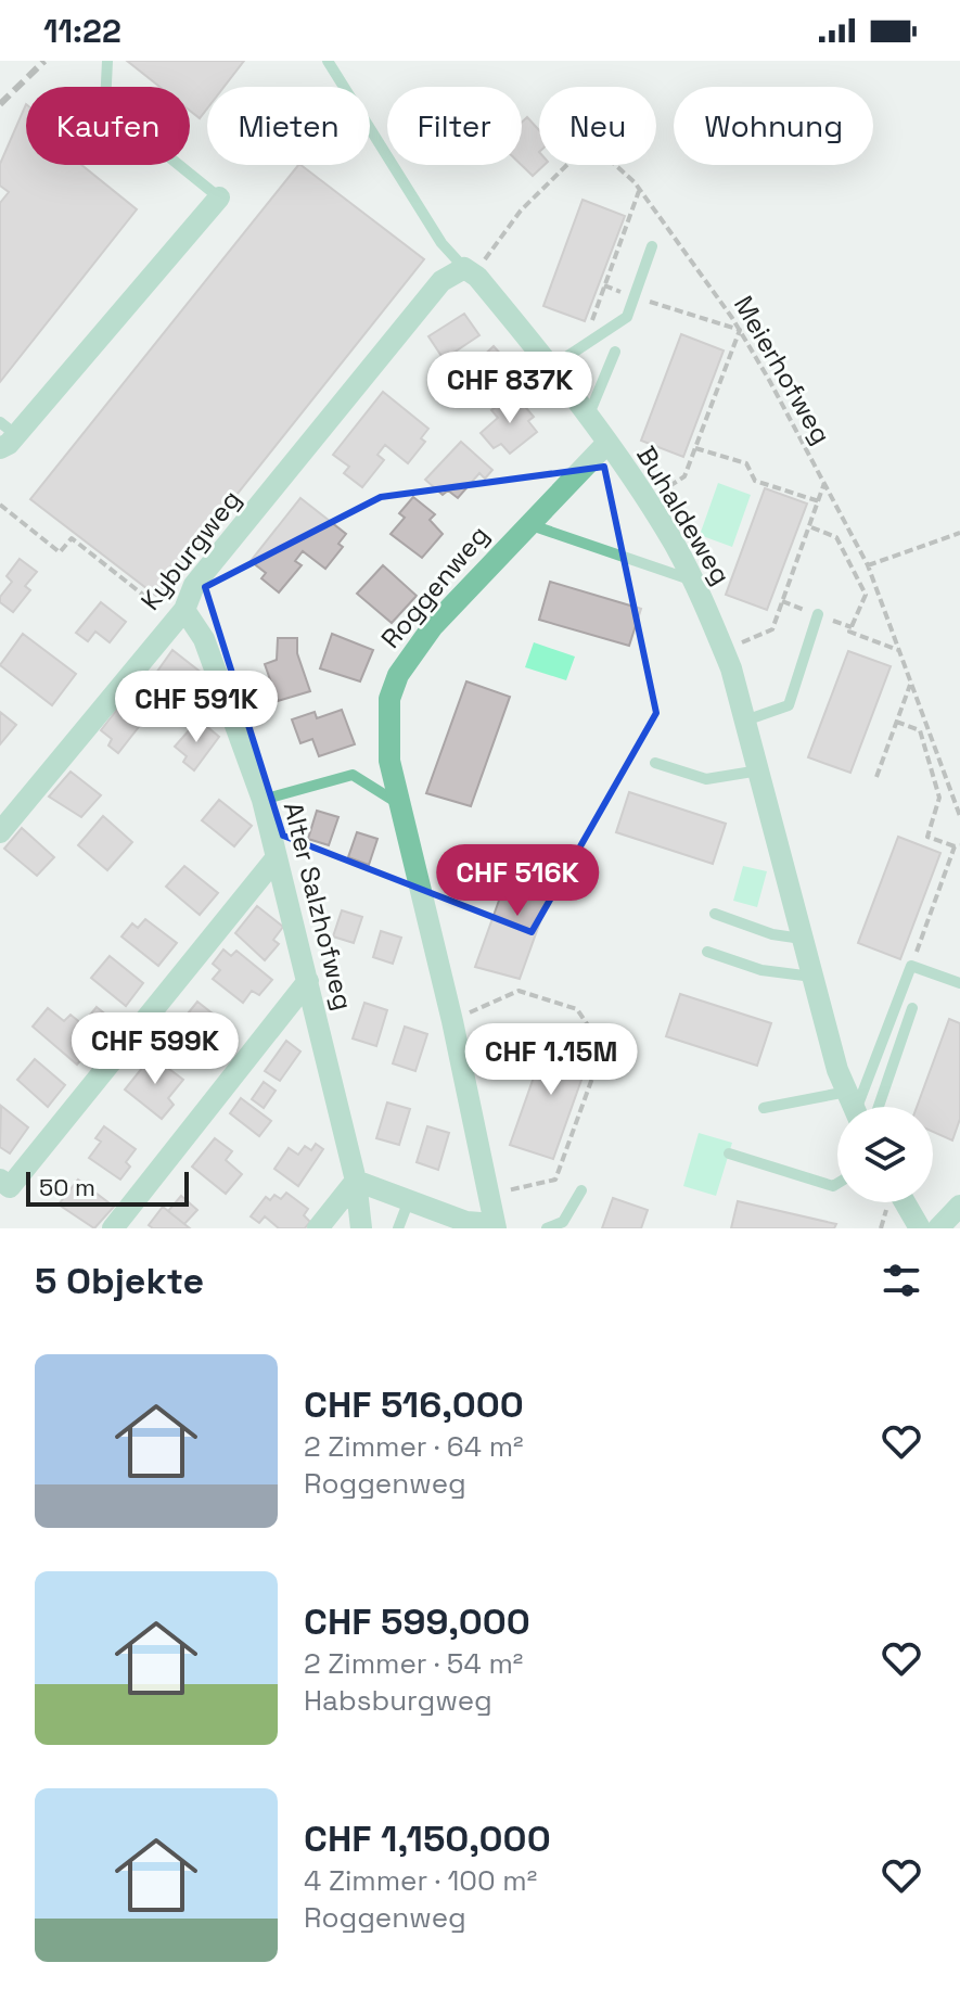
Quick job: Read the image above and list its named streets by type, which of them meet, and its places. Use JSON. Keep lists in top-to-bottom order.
{
  "streets": {
    "street": [
      "Buhaldeweg",
      "Kyburgweg",
      "Roggenweg",
      "Alter Salzhofweg"
    ],
    "path": ["Meierhofweg"]
  },
  "crossings": [
    ["Meierhofweg", "Buhaldeweg"],
    ["Meierhofweg", "Kyburgweg"],
    ["Buhaldeweg", "Kyburgweg"],
    ["Buhaldeweg", "Roggenweg"],
    ["Kyburgweg", "Alter Salzhofweg"]
  ],
  "scale_bar": "50 m",
  "page": {
    "status": "11:22",
    "chip": [
      "Kaufen",
      "Mieten",
      "Filter",
      "Neu",
      "Wohnung"
    ],
    "price": [
      "CHF 837K",
      "CHF 591K",
      "CHF 516K",
      "CHF 599K",
      "CHF 1.15M"
    ],
    "scale": "50 m",
    "heading": "5 Objekte",
    "list": [
      {
        "name": "CHF 516,000",
        "note": "2 Zimmer · 64 m² · Roggenweg"
      },
      {
        "name": "CHF 599,000",
        "note": "2 Zimmer · 54 m² · Habsburgweg"
      },
      {
        "name": "CHF 1,150,000",
        "note": "4 Zimmer · 100 m² · Roggenweg"
      }
    ]
  }
}
